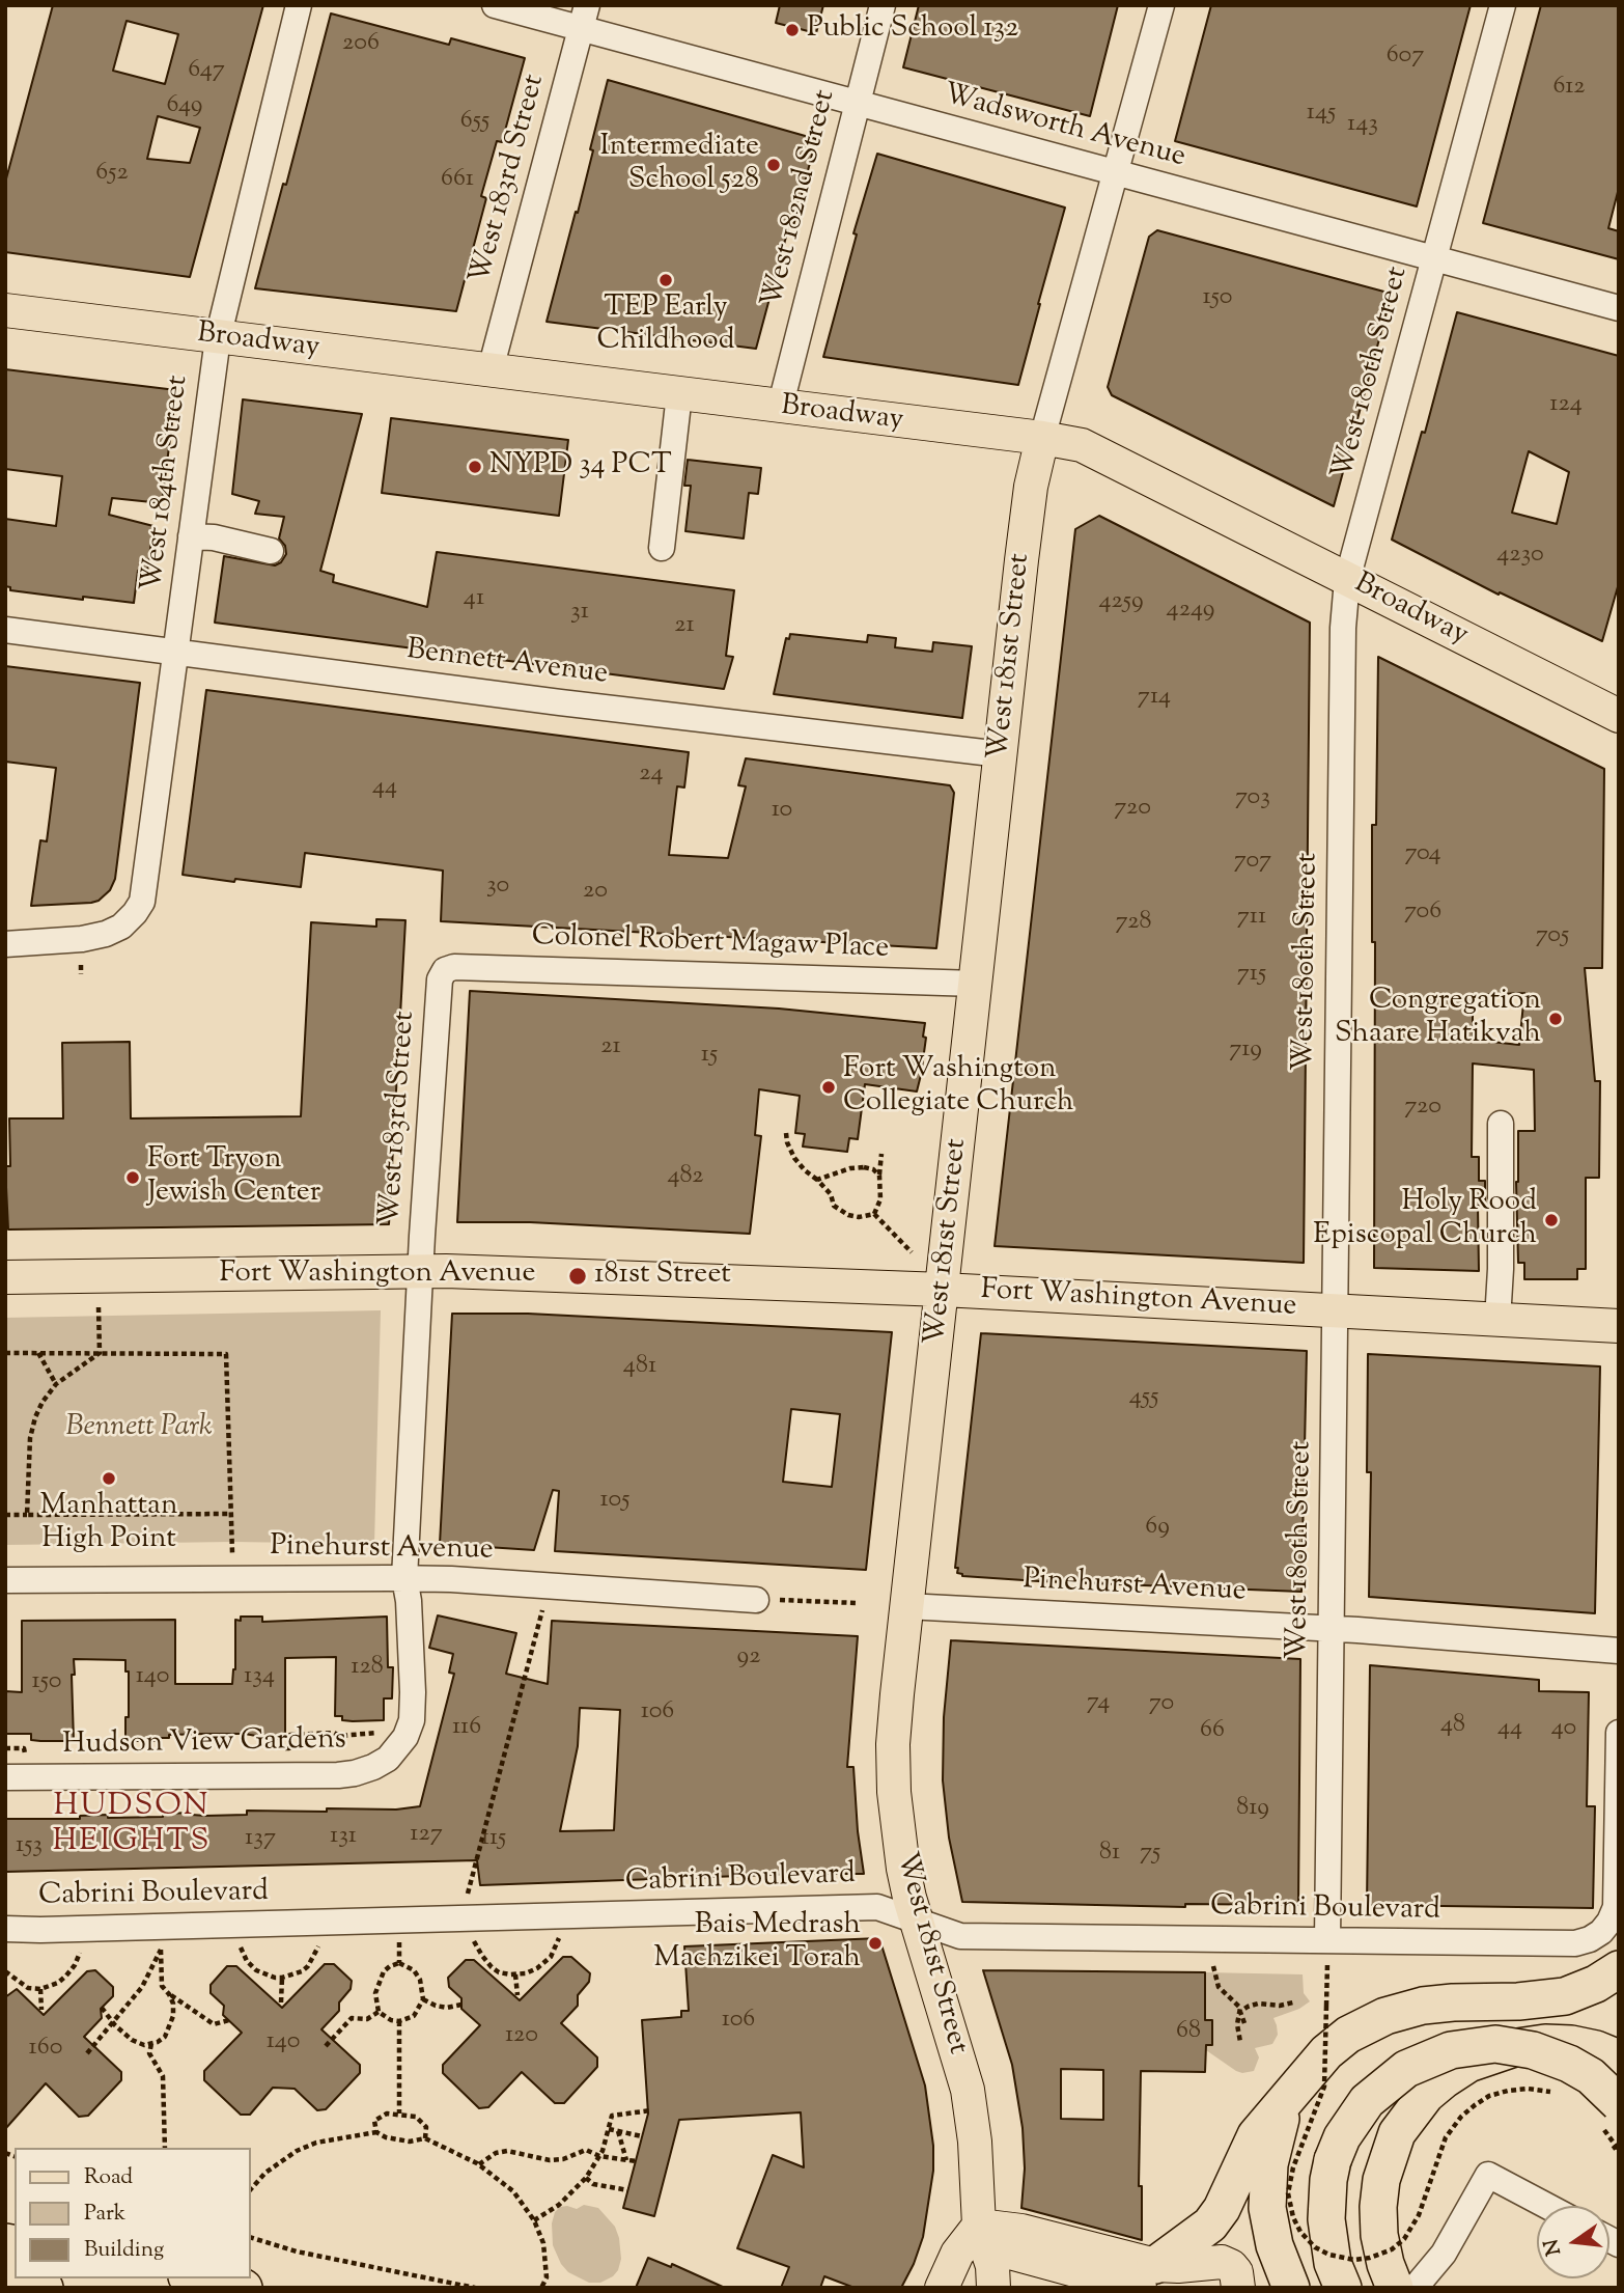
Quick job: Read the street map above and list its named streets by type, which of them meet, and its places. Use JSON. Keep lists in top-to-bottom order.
{
  "streets": {
    "main road": ["Broadway", "West 181st Street", "Fort Washington Avenue"],
    "street": [
      "Wadsworth Avenue",
      "West 183rd Street",
      "West 182nd Street",
      "West 180th Street",
      "West 184th Street",
      "Bennett Avenue",
      "Colonel Robert Magaw Place",
      "Pinehurst Avenue",
      "Hudson View Gardens",
      "Cabrini Boulevard"
    ]
  },
  "crossings": [
    ["Wadsworth Avenue", "West 183rd Street"],
    ["Wadsworth Avenue", "West 182nd Street"],
    ["Wadsworth Avenue", "West 180th Street"],
    ["Wadsworth Avenue", "West 181st Street"],
    ["West 183rd Street", "Broadway"],
    ["West 183rd Street", "Colonel Robert Magaw Place"],
    ["West 183rd Street", "Fort Washington Avenue"],
    ["West 183rd Street", "Pinehurst Avenue"],
    ["West 183rd Street", "Hudson View Gardens"],
    ["West 182nd Street", "Broadway"],
    ["Broadway", "West 180th Street"],
    ["Broadway", "West 184th Street"],
    ["Broadway", "West 181st Street"],
    ["West 180th Street", "Fort Washington Avenue"],
    ["West 180th Street", "Pinehurst Avenue"],
    ["West 180th Street", "Cabrini Boulevard"],
    ["West 184th Street", "Bennett Avenue"],
    ["West 181st Street", "Bennett Avenue"],
    ["West 181st Street", "Colonel Robert Magaw Place"],
    ["West 181st Street", "Fort Washington Avenue"],
    ["West 181st Street", "Pinehurst Avenue"],
    ["West 181st Street", "Cabrini Boulevard"],
    ["Pinehurst Avenue", "Hudson View Gardens"]
  ],
  "districts": ["HUDSON HEIGHTS"],
  "parks": ["Bennett Park"],
  "places": [
    "Public School 132",
    "Intermediate School 528",
    "TEP Early Childhood",
    "NYPD 34 PCT",
    "Congregation Shaare Hatikvah",
    "Fort Washington Collegiate Church",
    "Fort Tryon Jewish Center",
    "Holy Rood Episcopal Church",
    "181st Street",
    "Manhattan High Point",
    "Bais Medrash Machzikei Torah"
  ],
  "house_numbers": [
    "206",
    "607",
    "647",
    "612",
    "649",
    "145",
    "655",
    "143",
    "652",
    "661",
    "150",
    "124",
    "4230",
    "41",
    "4259",
    "4249",
    "31",
    "21",
    "714",
    "24",
    "44",
    "703",
    "720",
    "10",
    "704",
    "707",
    "30",
    "20",
    "706",
    "711",
    "728",
    "705",
    "715",
    "21",
    "719",
    "15",
    "720",
    "482",
    "481",
    "455",
    "105",
    "69",
    "92",
    "128",
    "140",
    "134",
    "150",
    "74",
    "70",
    "106",
    "48",
    "116",
    "44",
    "40",
    "66",
    "819",
    "127",
    "131",
    "137",
    "115",
    "153",
    "81",
    "75",
    "106",
    "68",
    "120",
    "140",
    "160"
  ],
  "legend": ["Road", "Park", "Building"],
  "north": "left"
}
